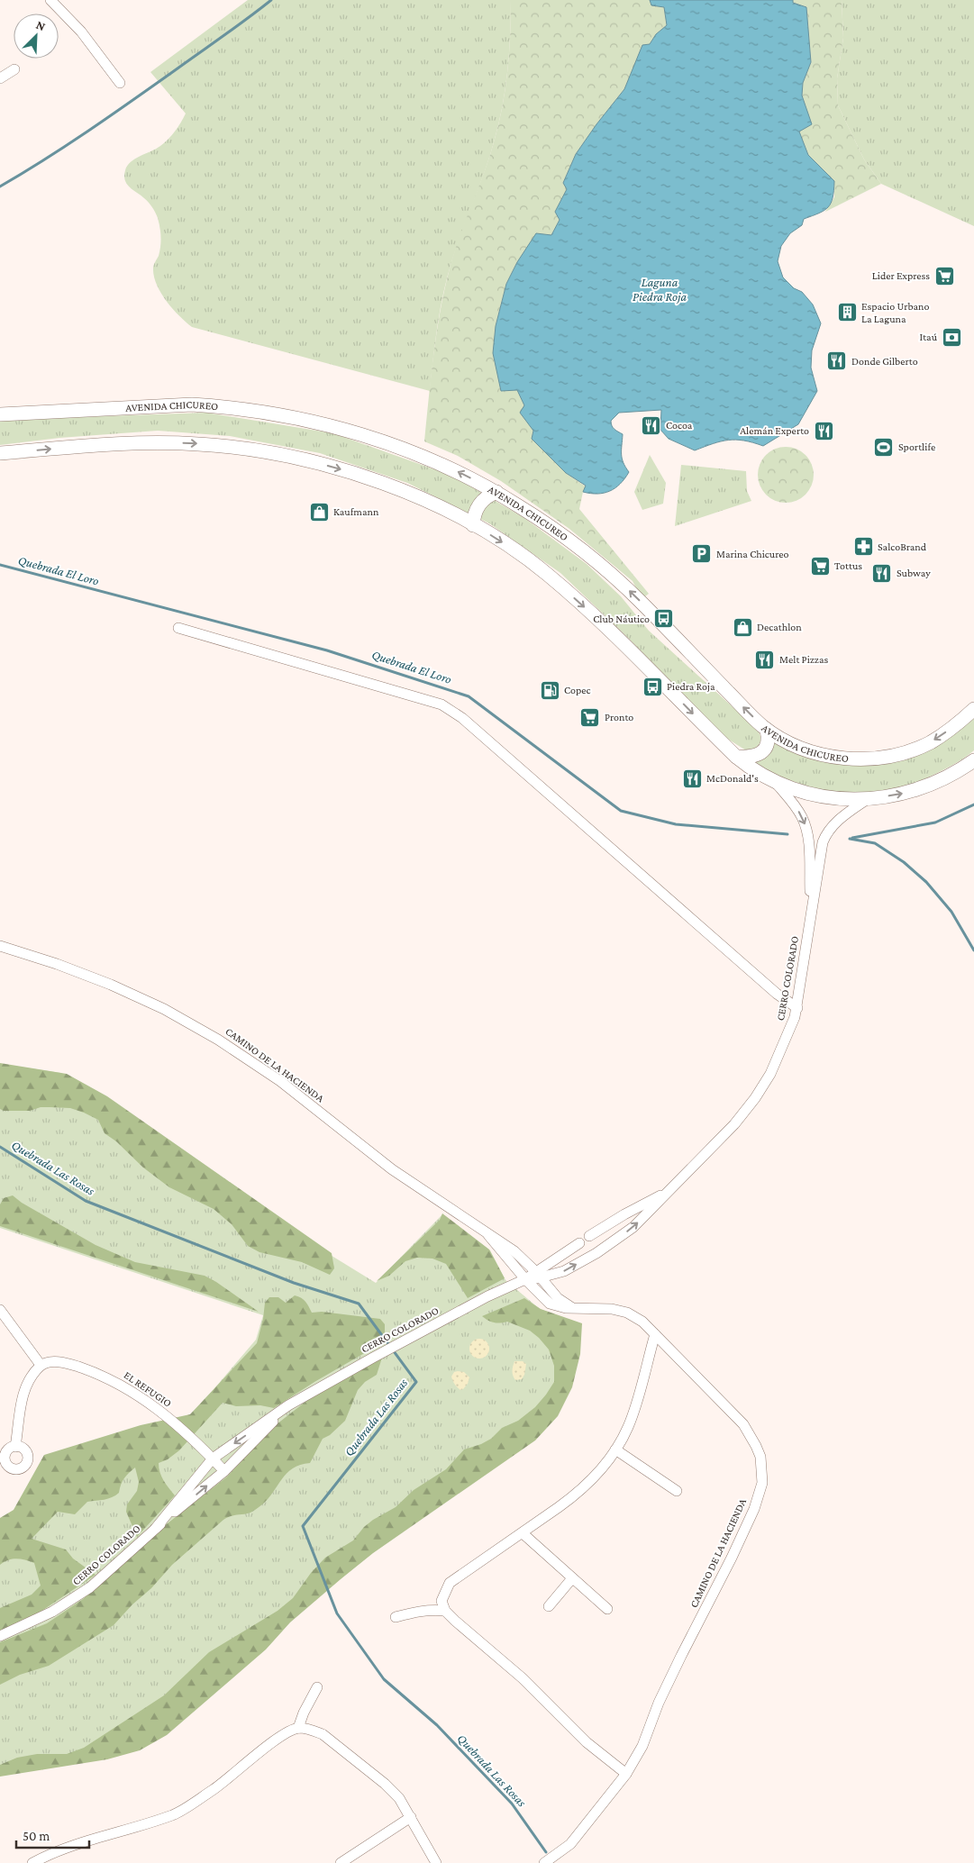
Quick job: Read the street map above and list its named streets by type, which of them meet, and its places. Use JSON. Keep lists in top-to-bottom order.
{
  "streets": {
    "main road": ["AVENIDA CHICUREO"],
    "street": ["CERRO COLORADO", "CAMINO DE LA HACIENDA", "EL REFUGIO"]
  },
  "crossings": [
    ["CERRO COLORADO", "CAMINO DE LA HACIENDA"],
    ["CERRO COLORADO", "EL REFUGIO"]
  ],
  "water": ["Laguna Piedra Roja", "Quebrada El Loro", "Quebrada Las Rosas"],
  "places": {
    "supermarket": ["Lider Express", "Tottus", "Pronto"],
    "building": ["Espacio Urbano La Laguna"],
    "bank": ["Itaú"],
    "restaurant": [
      "Donde Gilberto",
      "Cocoa",
      "Alemán Experto",
      "Subway",
      "Melt Pizzas",
      "McDonald's"
    ],
    "sports": ["Sportlife"],
    "shop": ["Kaufmann", "Decathlon"],
    "pharmacy": ["SalcoBrand"],
    "parking": ["Marina Chicureo"],
    "bus stop": ["Club Náutico", "Piedra Roja"],
    "fuel station": ["Copec"]
  },
  "scale_bar": "50 m",
  "north": "top right"
}
